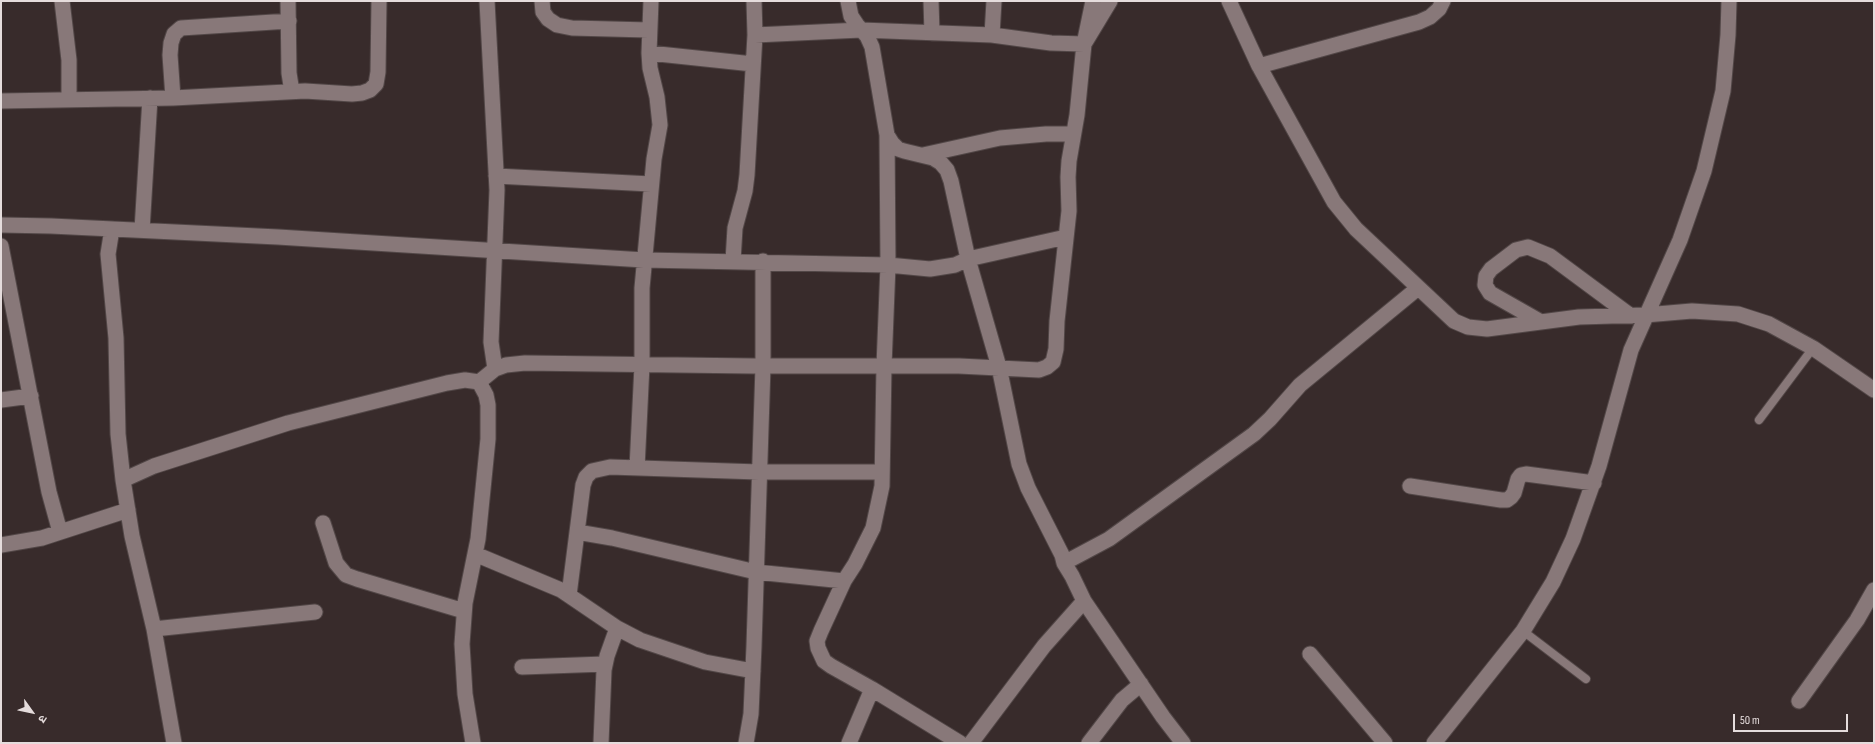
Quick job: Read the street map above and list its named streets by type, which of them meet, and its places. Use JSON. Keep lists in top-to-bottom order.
{
  "scale_bar": "50 m",
  "north": "bottom right"
}
